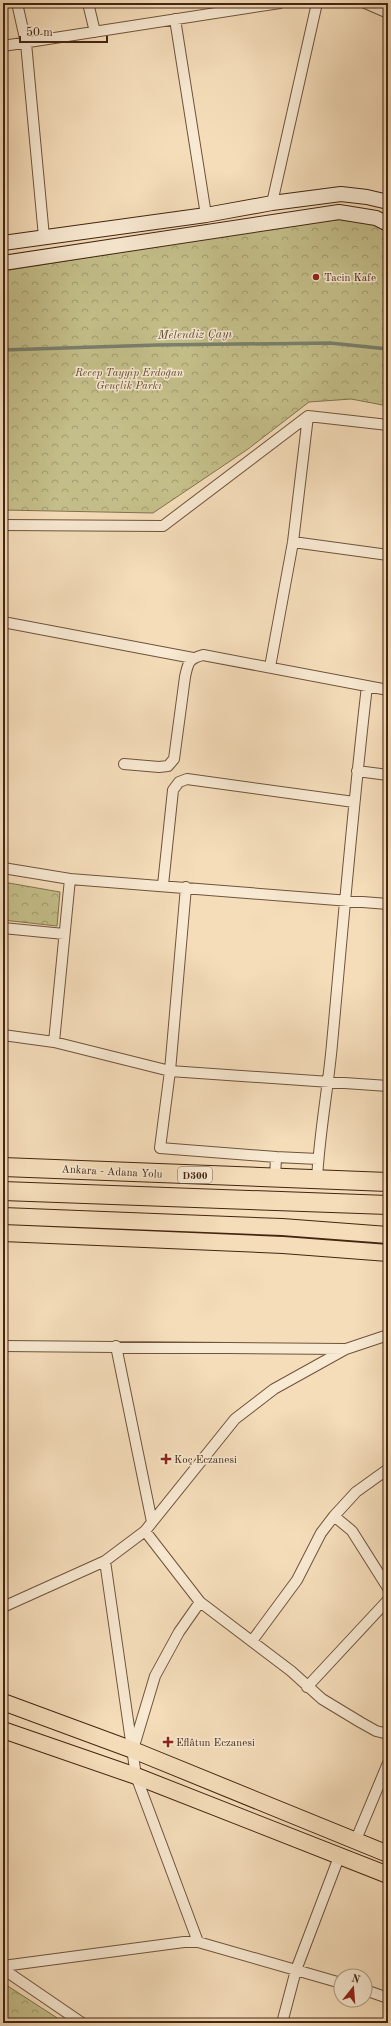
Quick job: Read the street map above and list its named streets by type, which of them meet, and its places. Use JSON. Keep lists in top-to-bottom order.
{
  "streets": {
    "highway": ["Ankara - Adana Yolu", "D300"]
  },
  "water": ["Melendiz Çayı"],
  "parks": ["Recep Tayyip Erdoğan Gençlik Parkı"],
  "places": {
    "other": ["Tacin Kafe"],
    "health": ["Koç Eczanesi", "Eflâtun Eczanesi"]
  },
  "scale_bar": "50 m",
  "north": "top"
}
